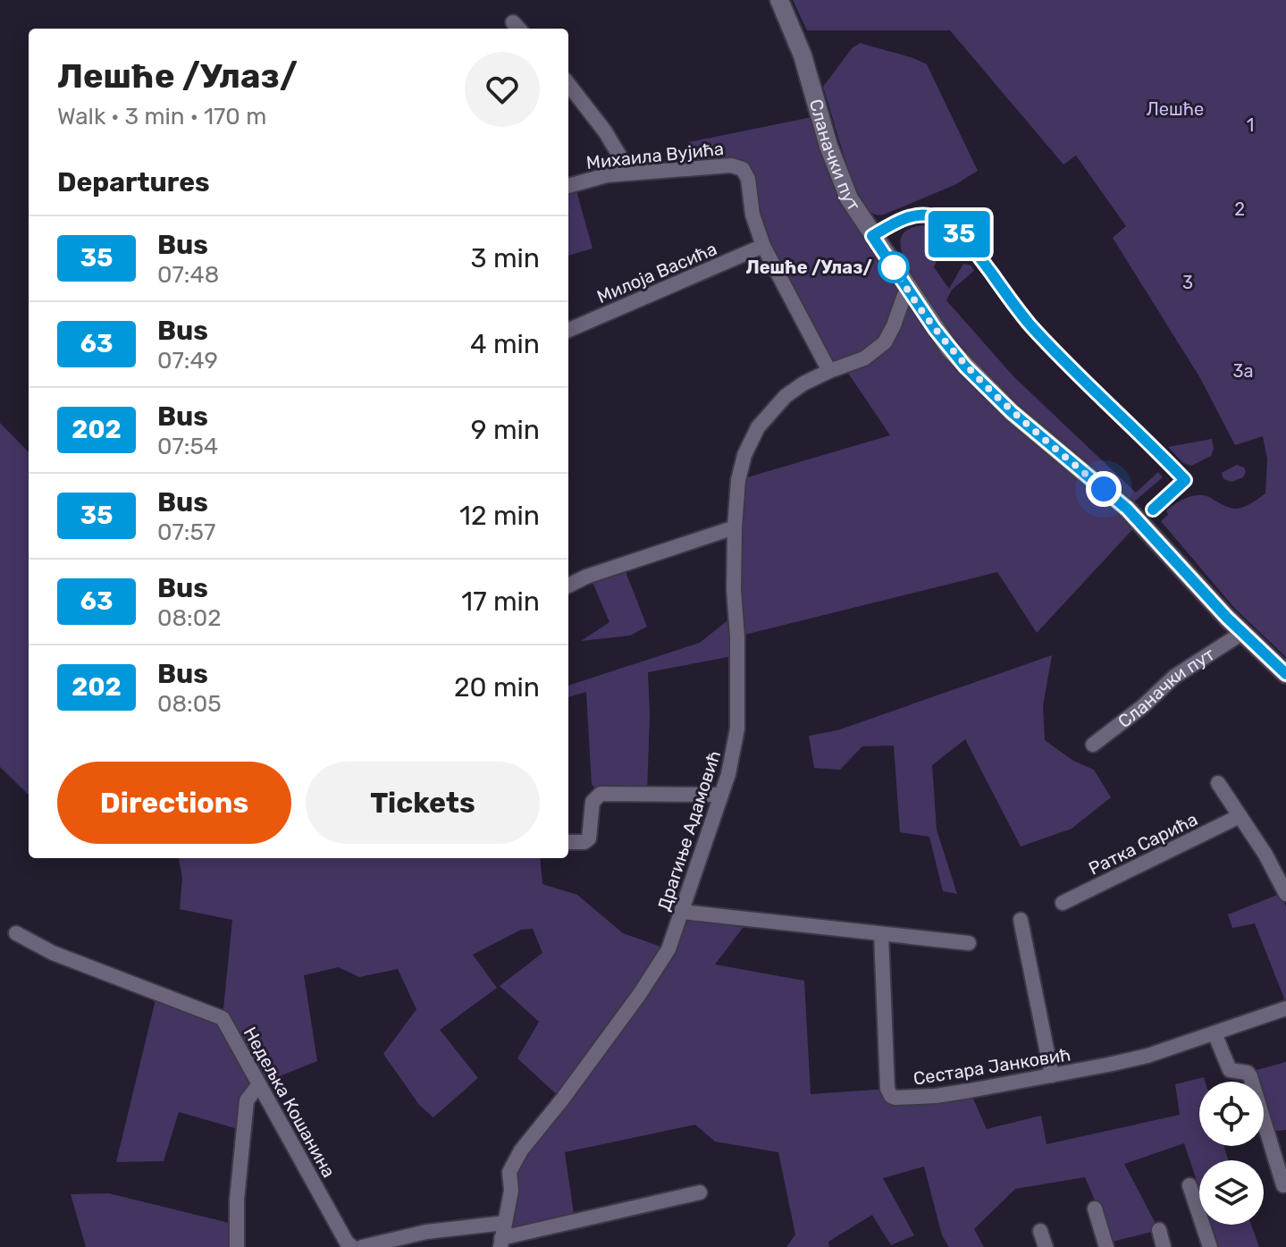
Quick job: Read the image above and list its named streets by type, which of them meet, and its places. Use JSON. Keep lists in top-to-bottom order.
{
  "streets": {
    "street": [
      "Сланачки пут",
      "Михаила Вујића",
      "Милоја Васића",
      "Драгиње Адамовић",
      "Ратка Сарића",
      "Сестара Јанковић",
      "Недељка Кошанина"
    ]
  },
  "crossings": [
    ["Сланачки пут", "Драгиње Адамовић"],
    ["Михаила Вујића", "Милоја Васића"],
    ["Михаила Вујића", "Драгиње Адамовић"]
  ],
  "parks": [
    "Лешће",
    "1",
    "2",
    "3",
    "3a"
  ],
  "places": ["Лешће /Улаз/"],
  "lines": ["bus line 35"],
  "page": {
    "on_map": "35",
    "heading": [
      ["Лешће /Улаз/", "Walk · 3 min · 170 m"],
      "Departures"
    ],
    "list": [
      {
        "mark": "35",
        "name": "Bus",
        "note": "07:48",
        "value": "3 min"
      },
      {
        "mark": "63",
        "name": "Bus",
        "note": "07:49",
        "value": "4 min"
      },
      {
        "mark": "202",
        "name": "Bus",
        "note": "07:54",
        "value": "9 min"
      },
      {
        "mark": "35",
        "name": "Bus",
        "note": "07:57",
        "value": "12 min"
      },
      {
        "mark": "63",
        "name": "Bus",
        "note": "08:02",
        "value": "17 min"
      },
      {
        "mark": "202",
        "name": "Bus",
        "note": "08:05",
        "value": "20 min"
      }
    ],
    "buttons": ["Directions", "Tickets"]
  }
}
